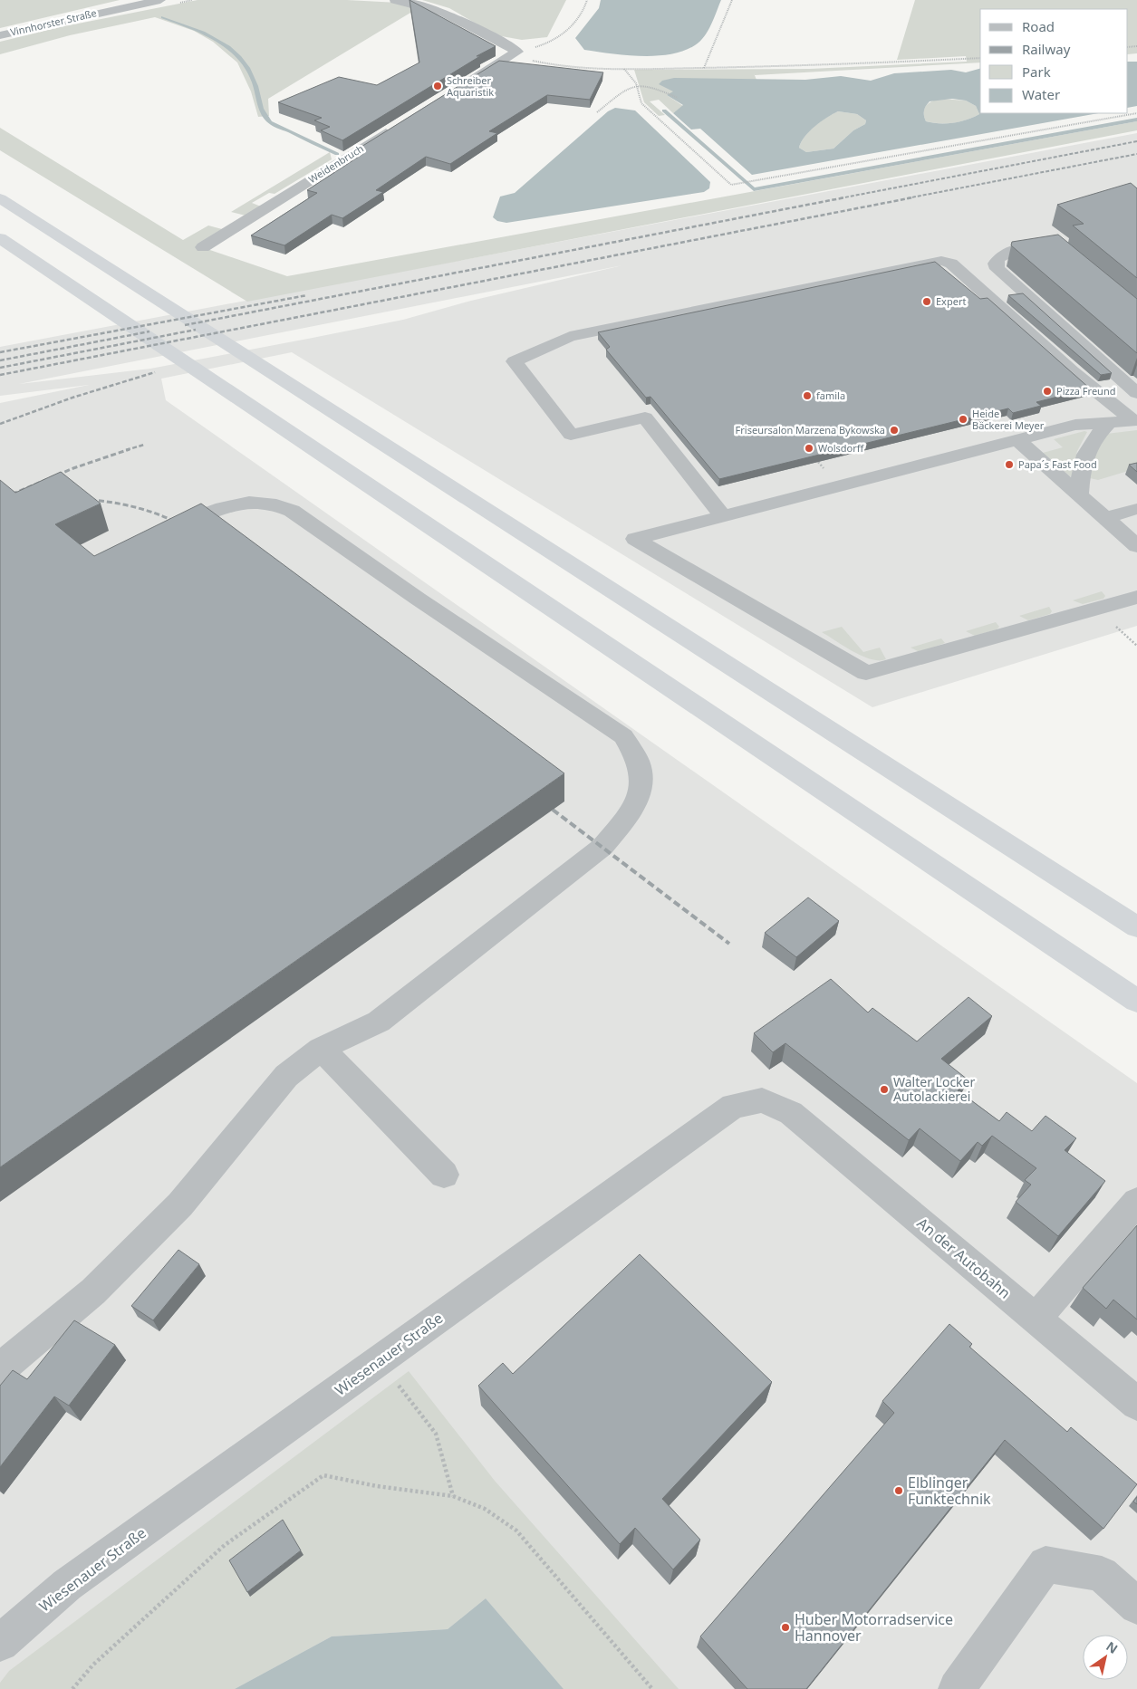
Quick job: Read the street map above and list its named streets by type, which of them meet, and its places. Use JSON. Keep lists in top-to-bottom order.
{
  "streets": {
    "street": [
      "Vinnhorster Straße",
      "Weidenbruch",
      "An der Autobahn",
      "Wiesenauer Straße"
    ]
  },
  "crossings": [
    ["An der Autobahn", "Wiesenauer Straße"]
  ],
  "places": [
    "Schreiber Aquaristik",
    "Expert",
    "Pizza Freund",
    "famila",
    "Heide Bäckerei Meyer",
    "Friseursalon Marzena Bykowska",
    "Wolsdorff",
    "Papa´s Fast Food",
    "Walter Locker Autolackierei",
    "Elblinger Funktechnik",
    "Huber Motorradservice Hannover"
  ],
  "legend": [
    "Road",
    "Railway",
    "Park",
    "Water"
  ],
  "north": "top right"
}
